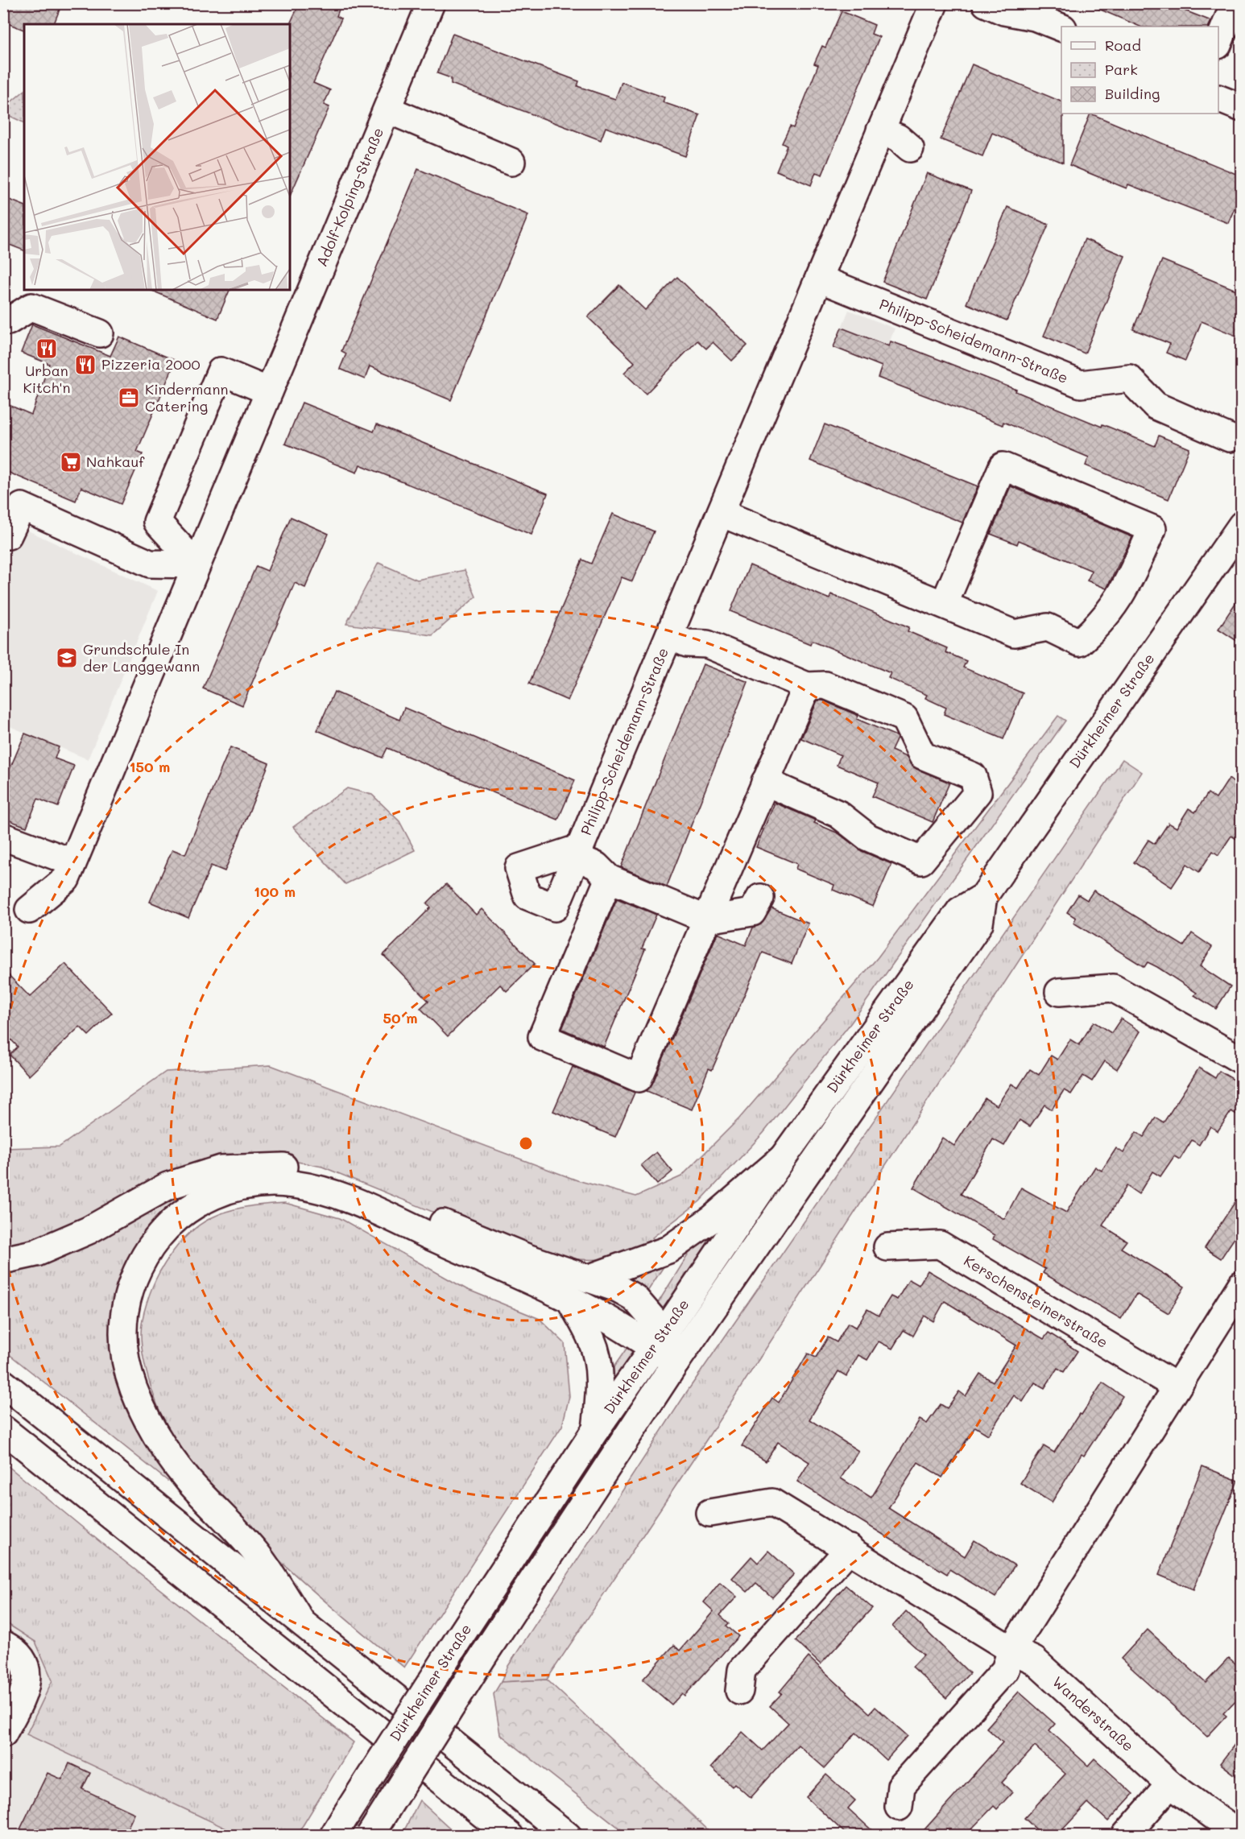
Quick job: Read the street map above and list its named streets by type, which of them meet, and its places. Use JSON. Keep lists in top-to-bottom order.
{
  "streets": {
    "main road": [
      "Adolf-Kolping-Straße",
      "Philipp-Scheidemann-Straße",
      "Dürkheimer Straße",
      "Kerschensteinerstraße",
      "Wanderstraße"
    ]
  },
  "places": {
    "restaurant": ["Urban Kitch'n", "Pizzeria 2000"],
    "office": ["Kindermann Catering"],
    "supermarket": ["Nahkauf"],
    "school or university": ["Grundschule In der Langgewann"]
  },
  "legend": ["Road", "Park", "Building"],
  "rings": ["150 m", "100 m", "50 m"]
}
